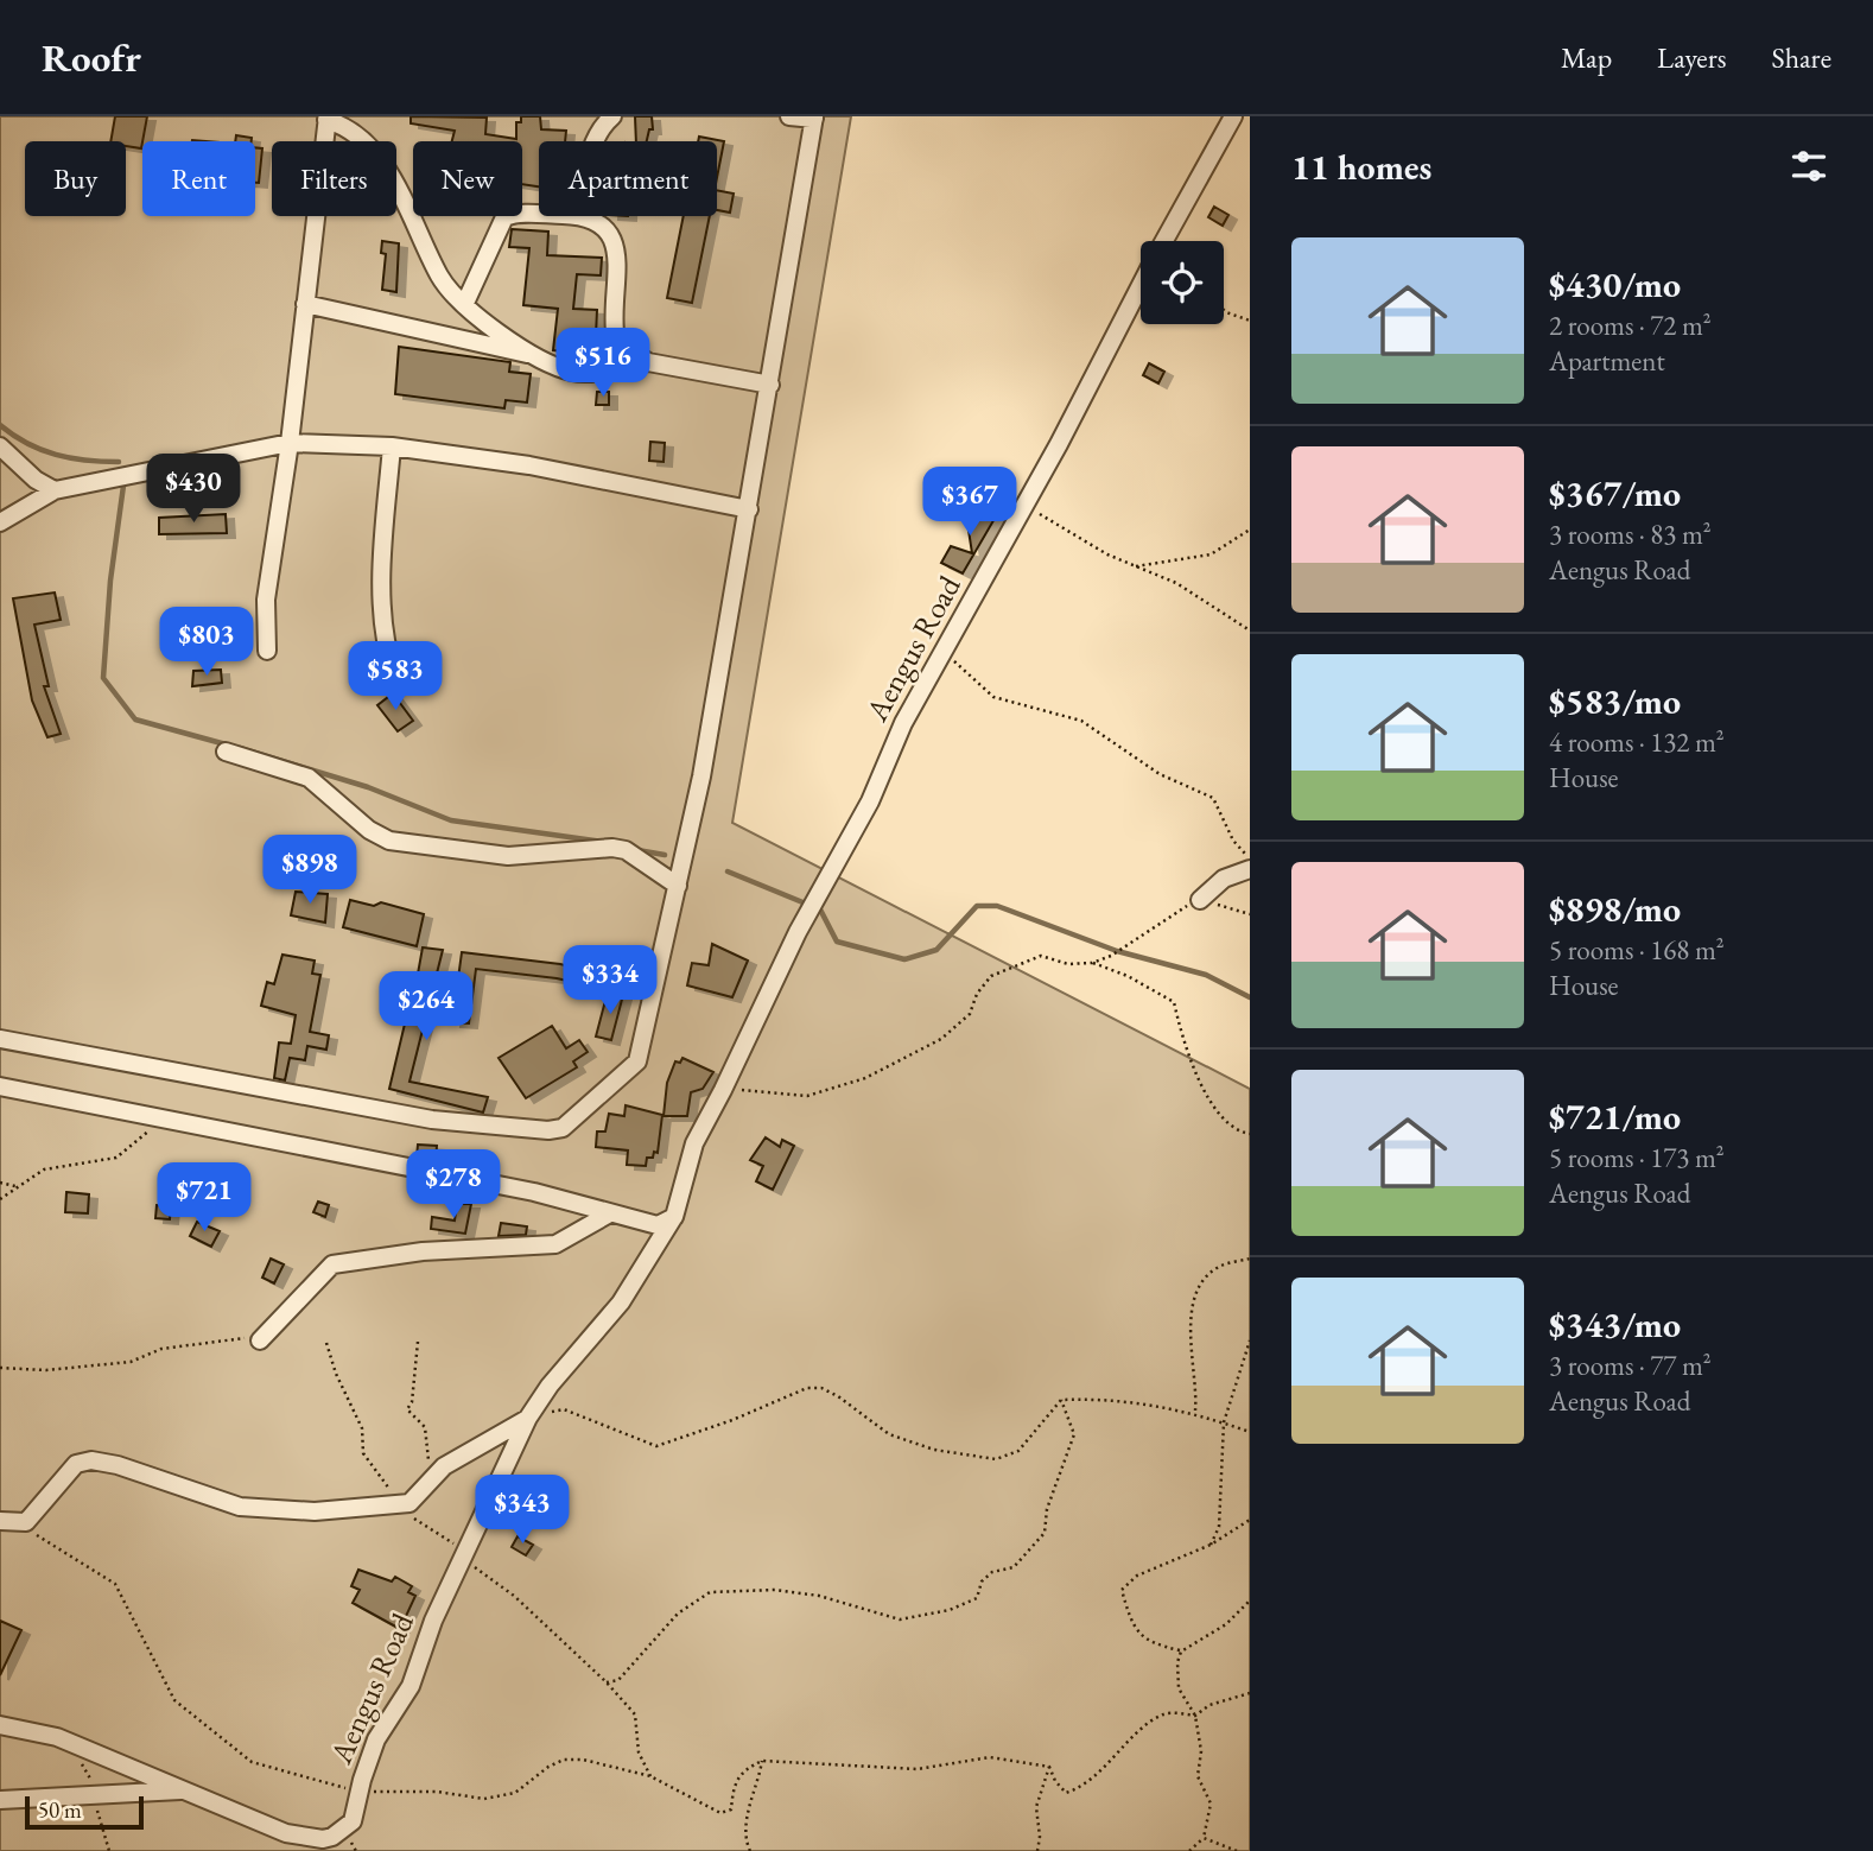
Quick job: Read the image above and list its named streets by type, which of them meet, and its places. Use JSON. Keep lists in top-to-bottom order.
{
  "streets": {
    "street": ["Aengus Road"]
  },
  "scale_bar": "50 m",
  "page": {
    "header": "Roofr",
    "nav": ["Map", "Layers", "Share"],
    "heading": "11 homes",
    "chip": [
      "Buy",
      "Rent",
      "Filters",
      "New",
      "Apartment"
    ],
    "list": [
      {
        "name": "$430/mo",
        "note": "2 rooms · 72 m² · Apartment"
      },
      {
        "name": "$367/mo",
        "note": "3 rooms · 83 m² · Aengus Road"
      },
      {
        "name": "$583/mo",
        "note": "4 rooms · 132 m² · House"
      },
      {
        "name": "$898/mo",
        "note": "5 rooms · 168 m² · House"
      },
      {
        "name": "$721/mo",
        "note": "5 rooms · 173 m² · Aengus Road"
      },
      {
        "name": "$343/mo",
        "note": "3 rooms · 77 m² · Aengus Road"
      }
    ],
    "price": [
      "$516",
      "$430",
      "$367",
      "$803",
      "$583",
      "$898",
      "$334",
      "$264",
      "$278",
      "$721",
      "$343"
    ],
    "scale": "50 m"
  }
}
